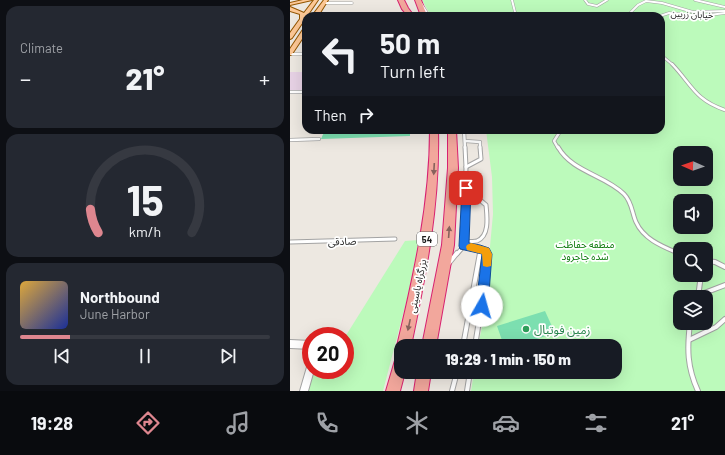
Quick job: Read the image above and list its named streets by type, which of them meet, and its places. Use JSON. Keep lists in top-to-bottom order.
{
  "streets": {
    "highway": ["54", "بزرگراه یاسینی"],
    "lane": ["خیابان زربین", "صادقی"]
  },
  "parks": ["منطقه حفاظت شده جاجرود"],
  "places": ["زمین فوتبال"],
  "north": "left",
  "page": {
    "tile": "Climate",
    "turn": ["50 m", "Turn left"],
    "heat": ["−", "21°", "+"],
    "then": "Then",
    "song": ["Northbound", "June Harbor"],
    "limit": "20",
    "trip": "19:29 · 1 min · 150 m",
    "tabs": ["19:28", "21°"],
    "gauge": ["15", "km/h"]
  }
}
